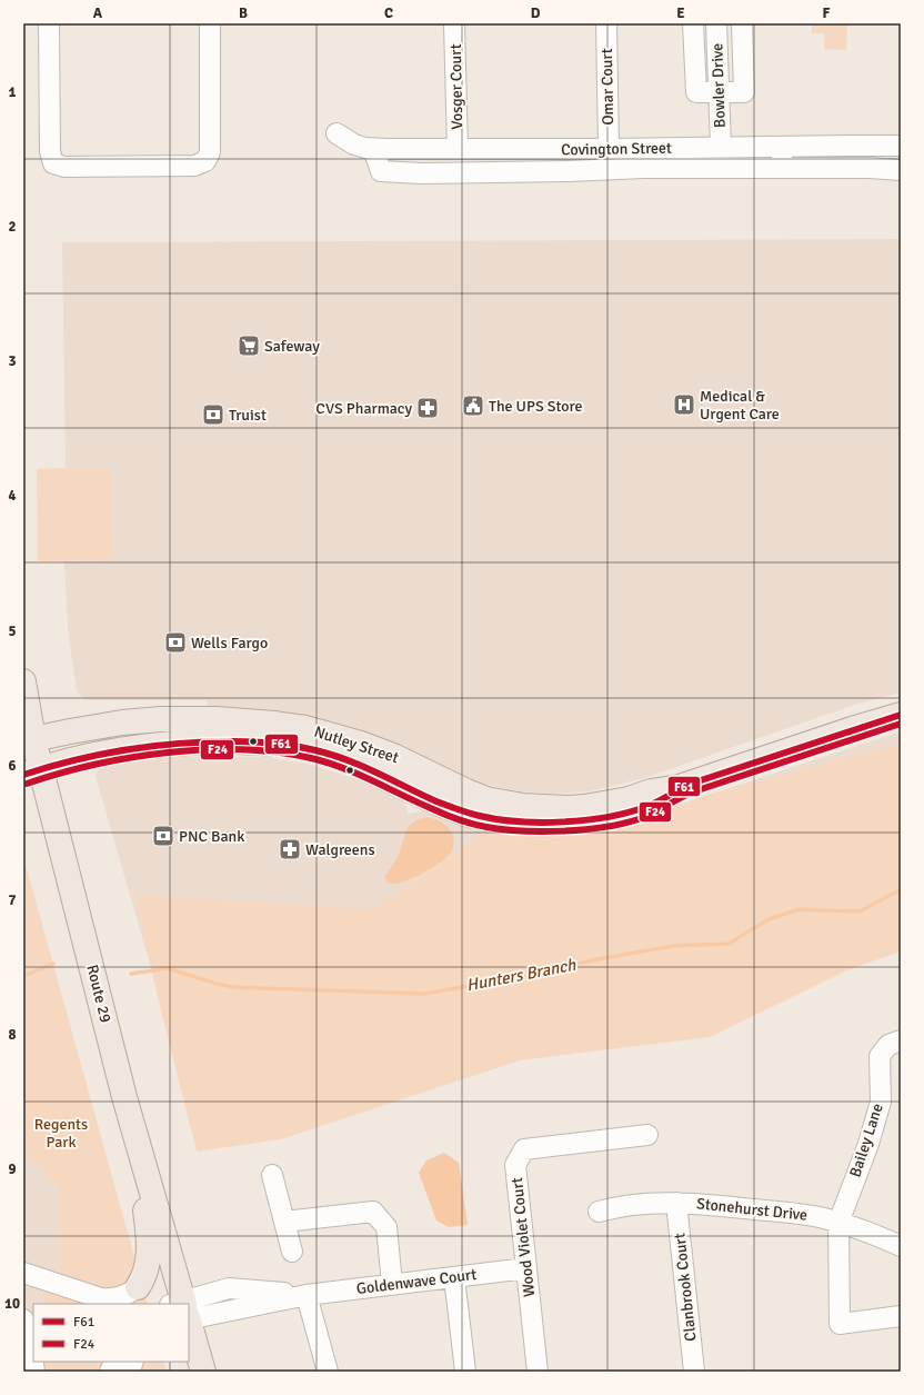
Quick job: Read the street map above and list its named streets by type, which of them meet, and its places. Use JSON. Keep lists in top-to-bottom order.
{
  "streets": {
    "main road": ["Nutley Street", "Route 29"],
    "street": [
      "Bowler Drive",
      "Vosger Court",
      "Omar Court",
      "Covington Street",
      "Bailey Lane",
      "Stonehurst Drive",
      "Wood Violet Court",
      "Goldenwave Court",
      "Clanbrook Court"
    ]
  },
  "crossings": [
    ["Bowler Drive", "Covington Street"],
    ["Vosger Court", "Covington Street"],
    ["Omar Court", "Covington Street"],
    ["Nutley Street", "Route 29"],
    ["Bailey Lane", "Stonehurst Drive"],
    ["Stonehurst Drive", "Clanbrook Court"],
    ["Wood Violet Court", "Goldenwave Court"]
  ],
  "water": ["Hunters Branch"],
  "parks": ["Regents Park"],
  "places": {
    "supermarket": ["Safeway"],
    "hospital": ["Medical & Urgent Care"],
    "public building": ["The UPS Store"],
    "pharmacy": ["CVS Pharmacy", "Walgreens"],
    "bank": ["Truist", "Wells Fargo", "PNC Bank"]
  },
  "lines": ["transit line F61", "transit line F24"],
  "legend": ["F61", "F24"],
  "grid": {
    "columns": [
      "A",
      "B",
      "C",
      "D",
      "E",
      "F"
    ],
    "rows": [
      "1",
      "2",
      "3",
      "4",
      "5",
      "6",
      "7",
      "8",
      "9",
      "10"
    ]
  }
}
